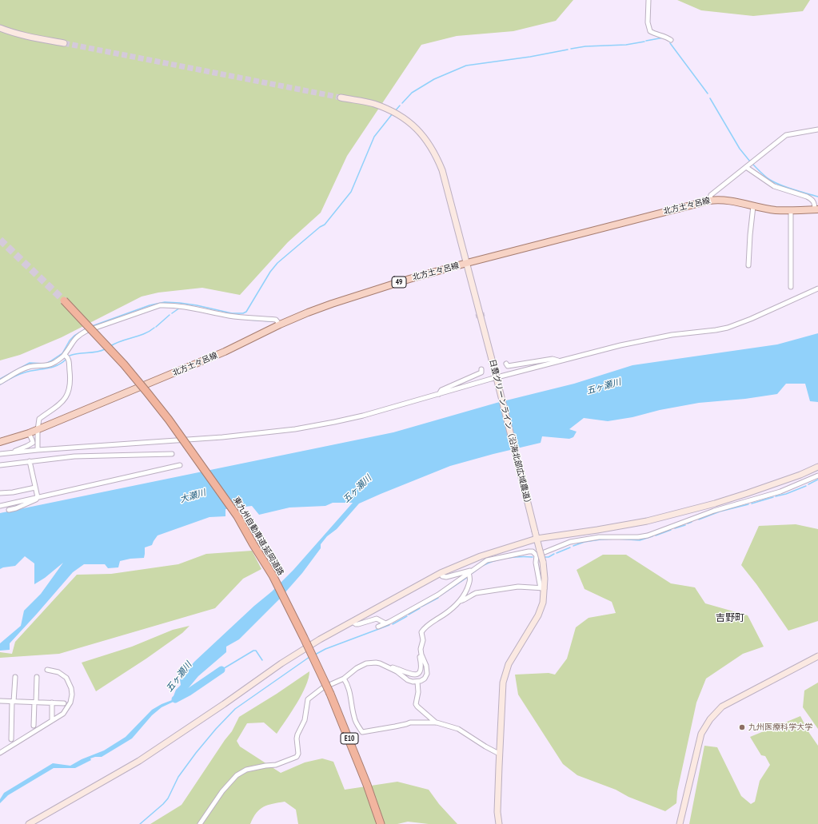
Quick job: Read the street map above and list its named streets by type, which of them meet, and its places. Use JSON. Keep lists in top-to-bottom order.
{
  "streets": {
    "highway": ["東九州自動車道;延岡道路", "E10"],
    "main road": ["北方土々呂線", "49"],
    "street": ["日豊グリーンライン（沿海北部広域農道）"]
  },
  "crossings": [
    ["北方土々呂線", "日豊グリーンライン（沿海北部広域農道）"]
  ],
  "districts": ["吉野町"],
  "water": ["五ヶ瀬川", "大瀬川"],
  "places": ["九州医療科学大学"]
}
